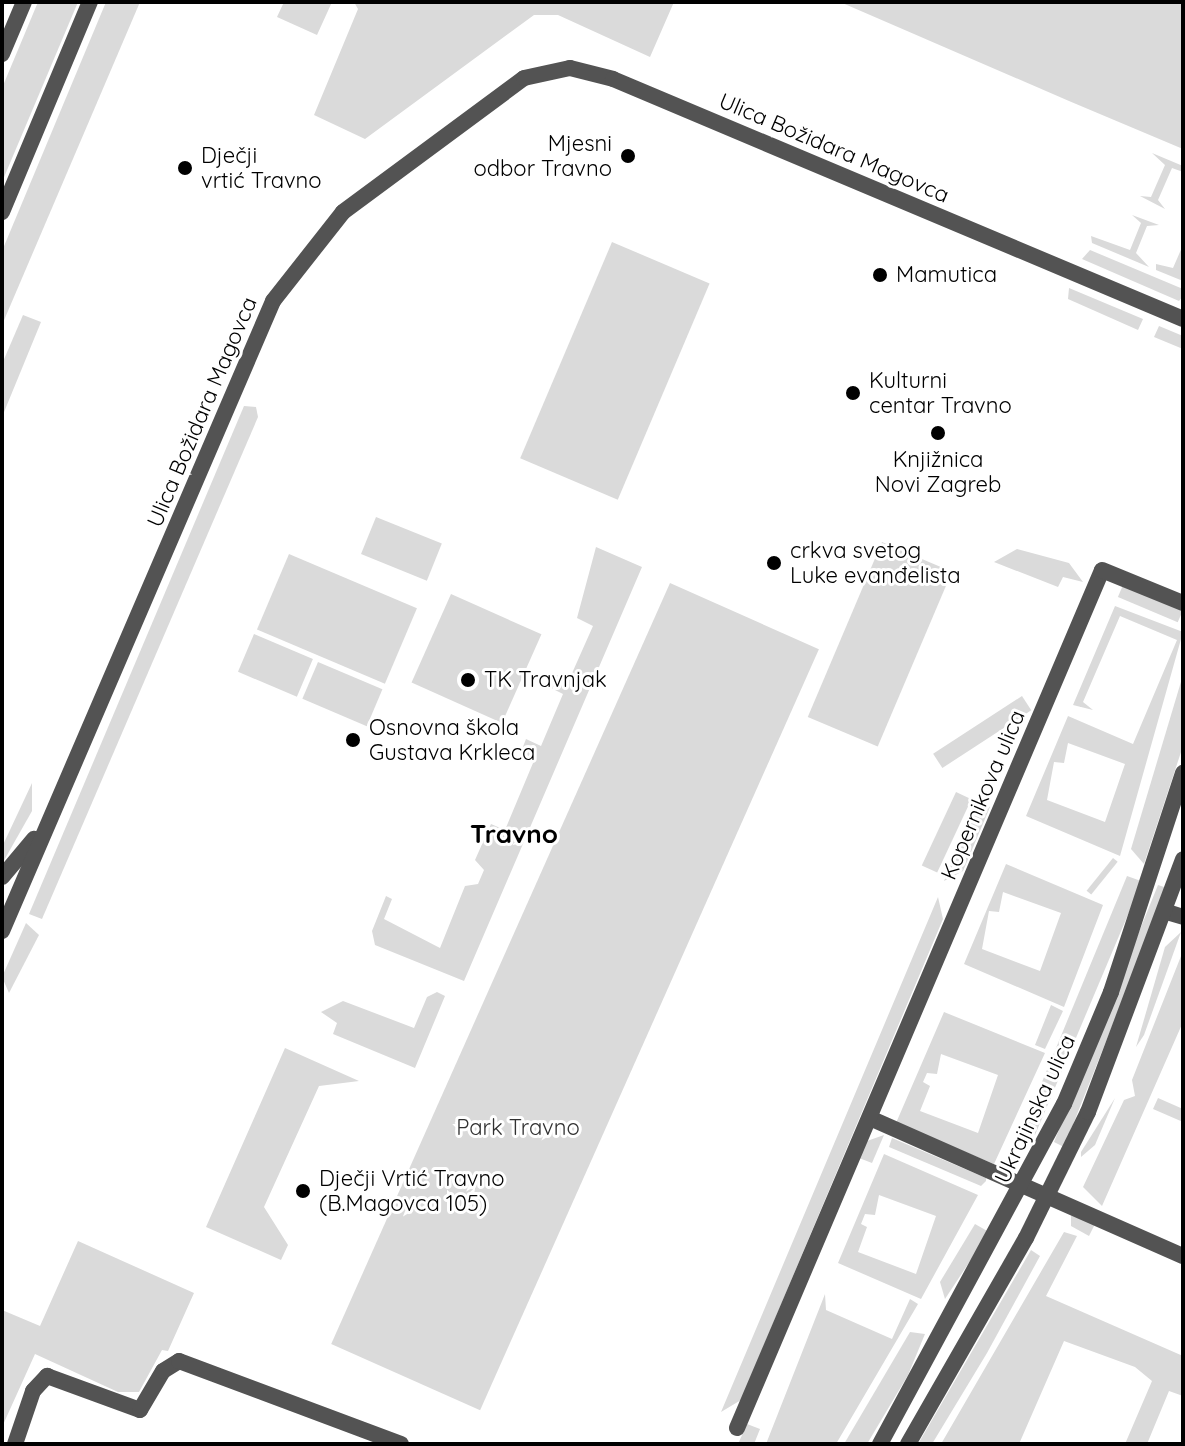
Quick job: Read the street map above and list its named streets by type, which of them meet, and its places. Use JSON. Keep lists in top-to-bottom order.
{
  "streets": {
    "street": ["Ulica Božidara Magovca", "Kopernikova ulica", "Ukrajinska ulica"]
  },
  "districts": ["Travno"],
  "parks": ["Park Travno"],
  "places": [
    "Mjesni odbor Travno",
    "Dječji vrtić Travno",
    "Mamutica",
    "Kulturni centar Travno",
    "Knjižnica Novi Zagreb",
    "crkva svetog Luke evanđelista",
    "TK Travnjak",
    "Osnovna škola Gustava Krkleca",
    "Dječji Vrtić Travno (B.Magovca 105)"
  ]
}
